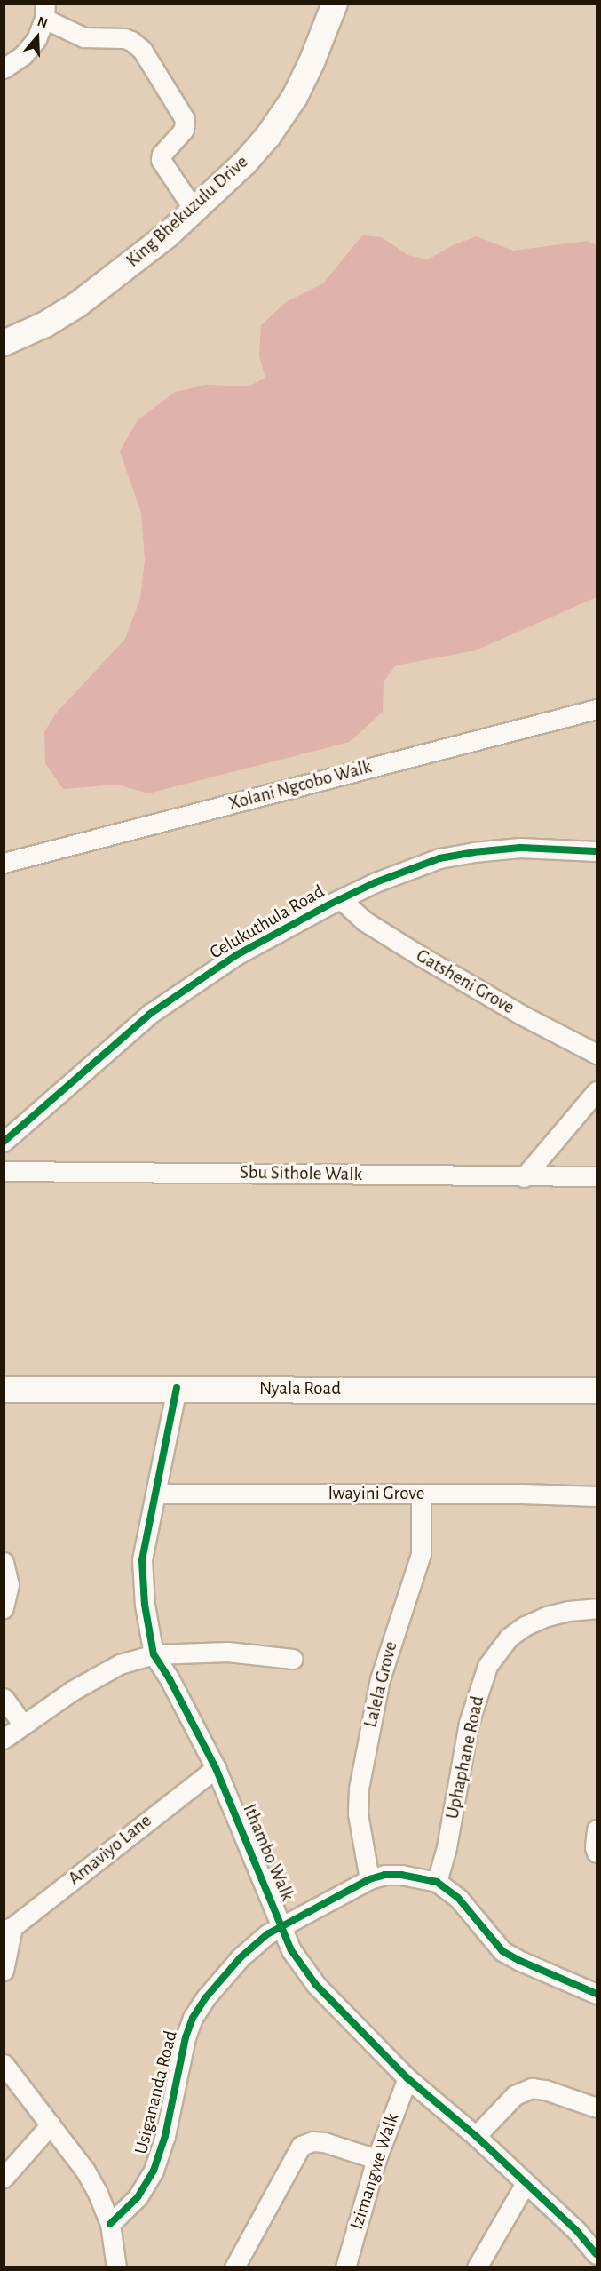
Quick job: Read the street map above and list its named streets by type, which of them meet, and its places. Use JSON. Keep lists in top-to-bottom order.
{
  "streets": {
    "street": [
      "King Bhekuzulu Drive",
      "Xolani Ngcobo Walk",
      "Celukuthula Road",
      "Gatsheni Grove",
      "Sbu Sithole Walk",
      "Nyala Road",
      "Iwayini Grove",
      "Lalela Grove",
      "Uphaphane Road",
      "Amaviyo Lane",
      "Ithambo Walk",
      "Usigananda Road",
      "Izimangwe Walk"
    ]
  },
  "crossings": [
    ["Celukuthula Road", "Gatsheni Grove"],
    ["Nyala Road", "Ithambo Walk"],
    ["Iwayini Grove", "Lalela Grove"],
    ["Iwayini Grove", "Ithambo Walk"],
    ["Lalela Grove", "Usigananda Road"],
    ["Uphaphane Road", "Usigananda Road"],
    ["Amaviyo Lane", "Ithambo Walk"],
    ["Ithambo Walk", "Usigananda Road"],
    ["Ithambo Walk", "Izimangwe Walk"]
  ],
  "north": "top"
}
